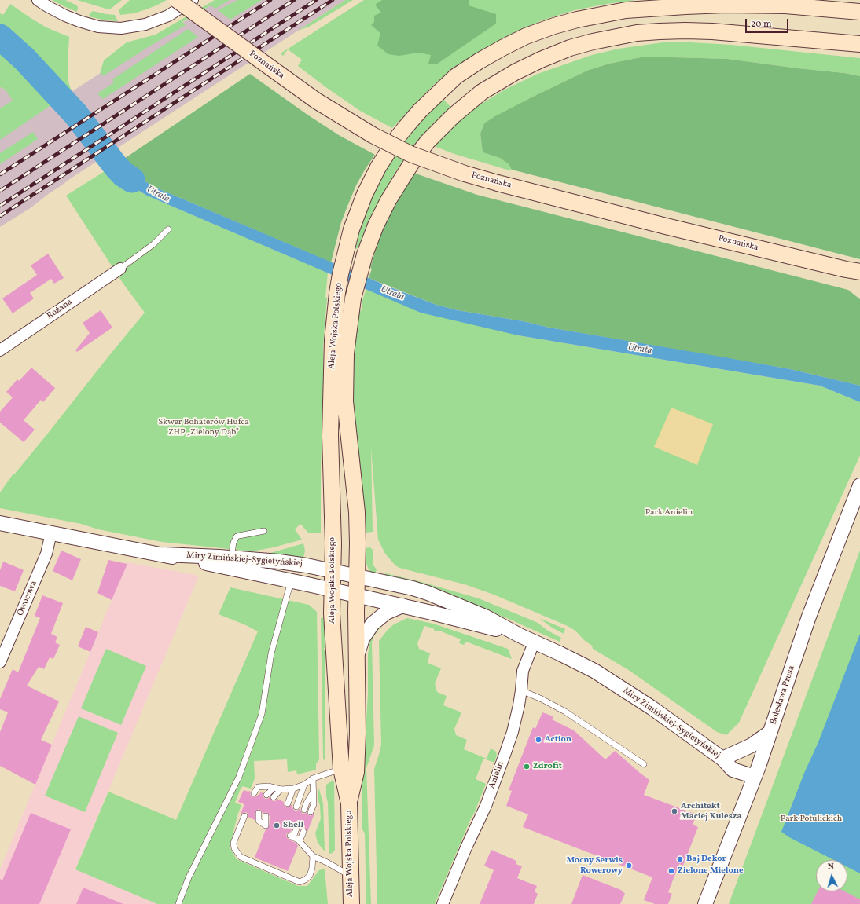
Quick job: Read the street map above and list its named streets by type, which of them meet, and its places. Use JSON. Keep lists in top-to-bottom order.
{
  "streets": {
    "main road": ["Poznańska", "Aleja Wojska Polskiego"],
    "street": [
      "Różana",
      "Miry Zimińskiej-Sygietyńskiej",
      "Owocowa",
      "Bolesława Prusa",
      "Anielin"
    ]
  },
  "crossings": [
    ["Aleja Wojska Polskiego", "Miry Zimińskiej-Sygietyńskiej"],
    ["Miry Zimińskiej-Sygietyńskiej", "Owocowa"],
    ["Miry Zimińskiej-Sygietyńskiej", "Bolesława Prusa"],
    ["Miry Zimińskiej-Sygietyńskiej", "Anielin"]
  ],
  "water": ["Utrata"],
  "parks": ["Skwer Bohaterów Hufca ZHP „Zielony Dąb”", "Park Anielin", "Park Potulickich"],
  "places": [
    "Action",
    "Zdrofit",
    "Architekt Maciej Kulesza",
    "Shell",
    "Baj Dekor",
    "Mocny Serwis Rowerowy",
    "Zielone Mielone"
  ],
  "scale_bar": "20 m",
  "north": "top"
}
